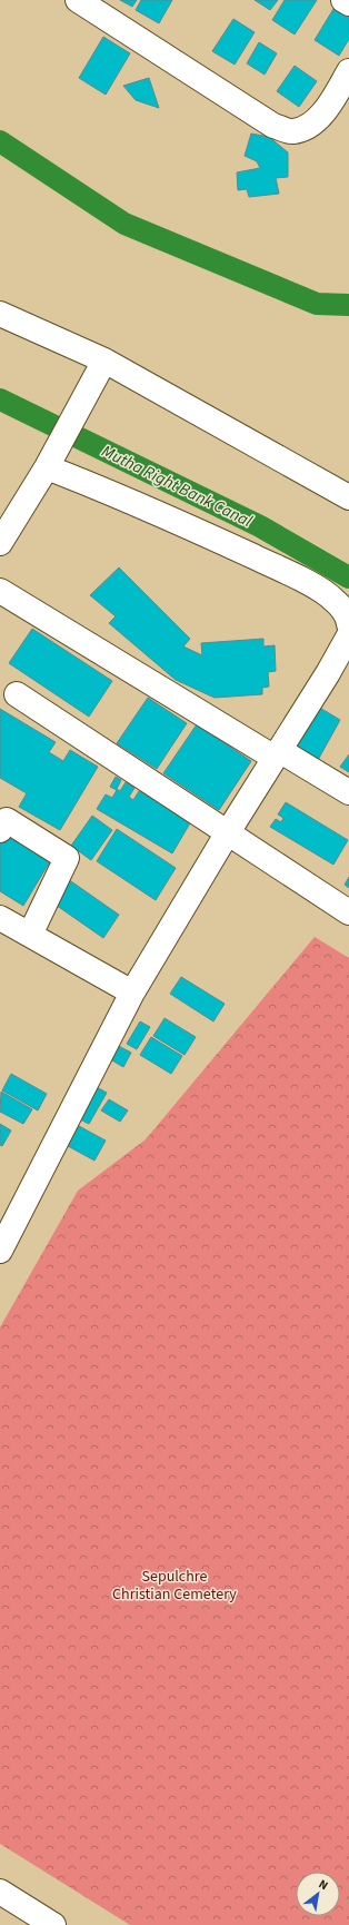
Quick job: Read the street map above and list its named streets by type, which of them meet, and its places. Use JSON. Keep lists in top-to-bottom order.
{
  "water": ["Mutha Right Bank Canal"],
  "parks": ["Sepulchre Christian Cemetery"],
  "north": "top right"
}
